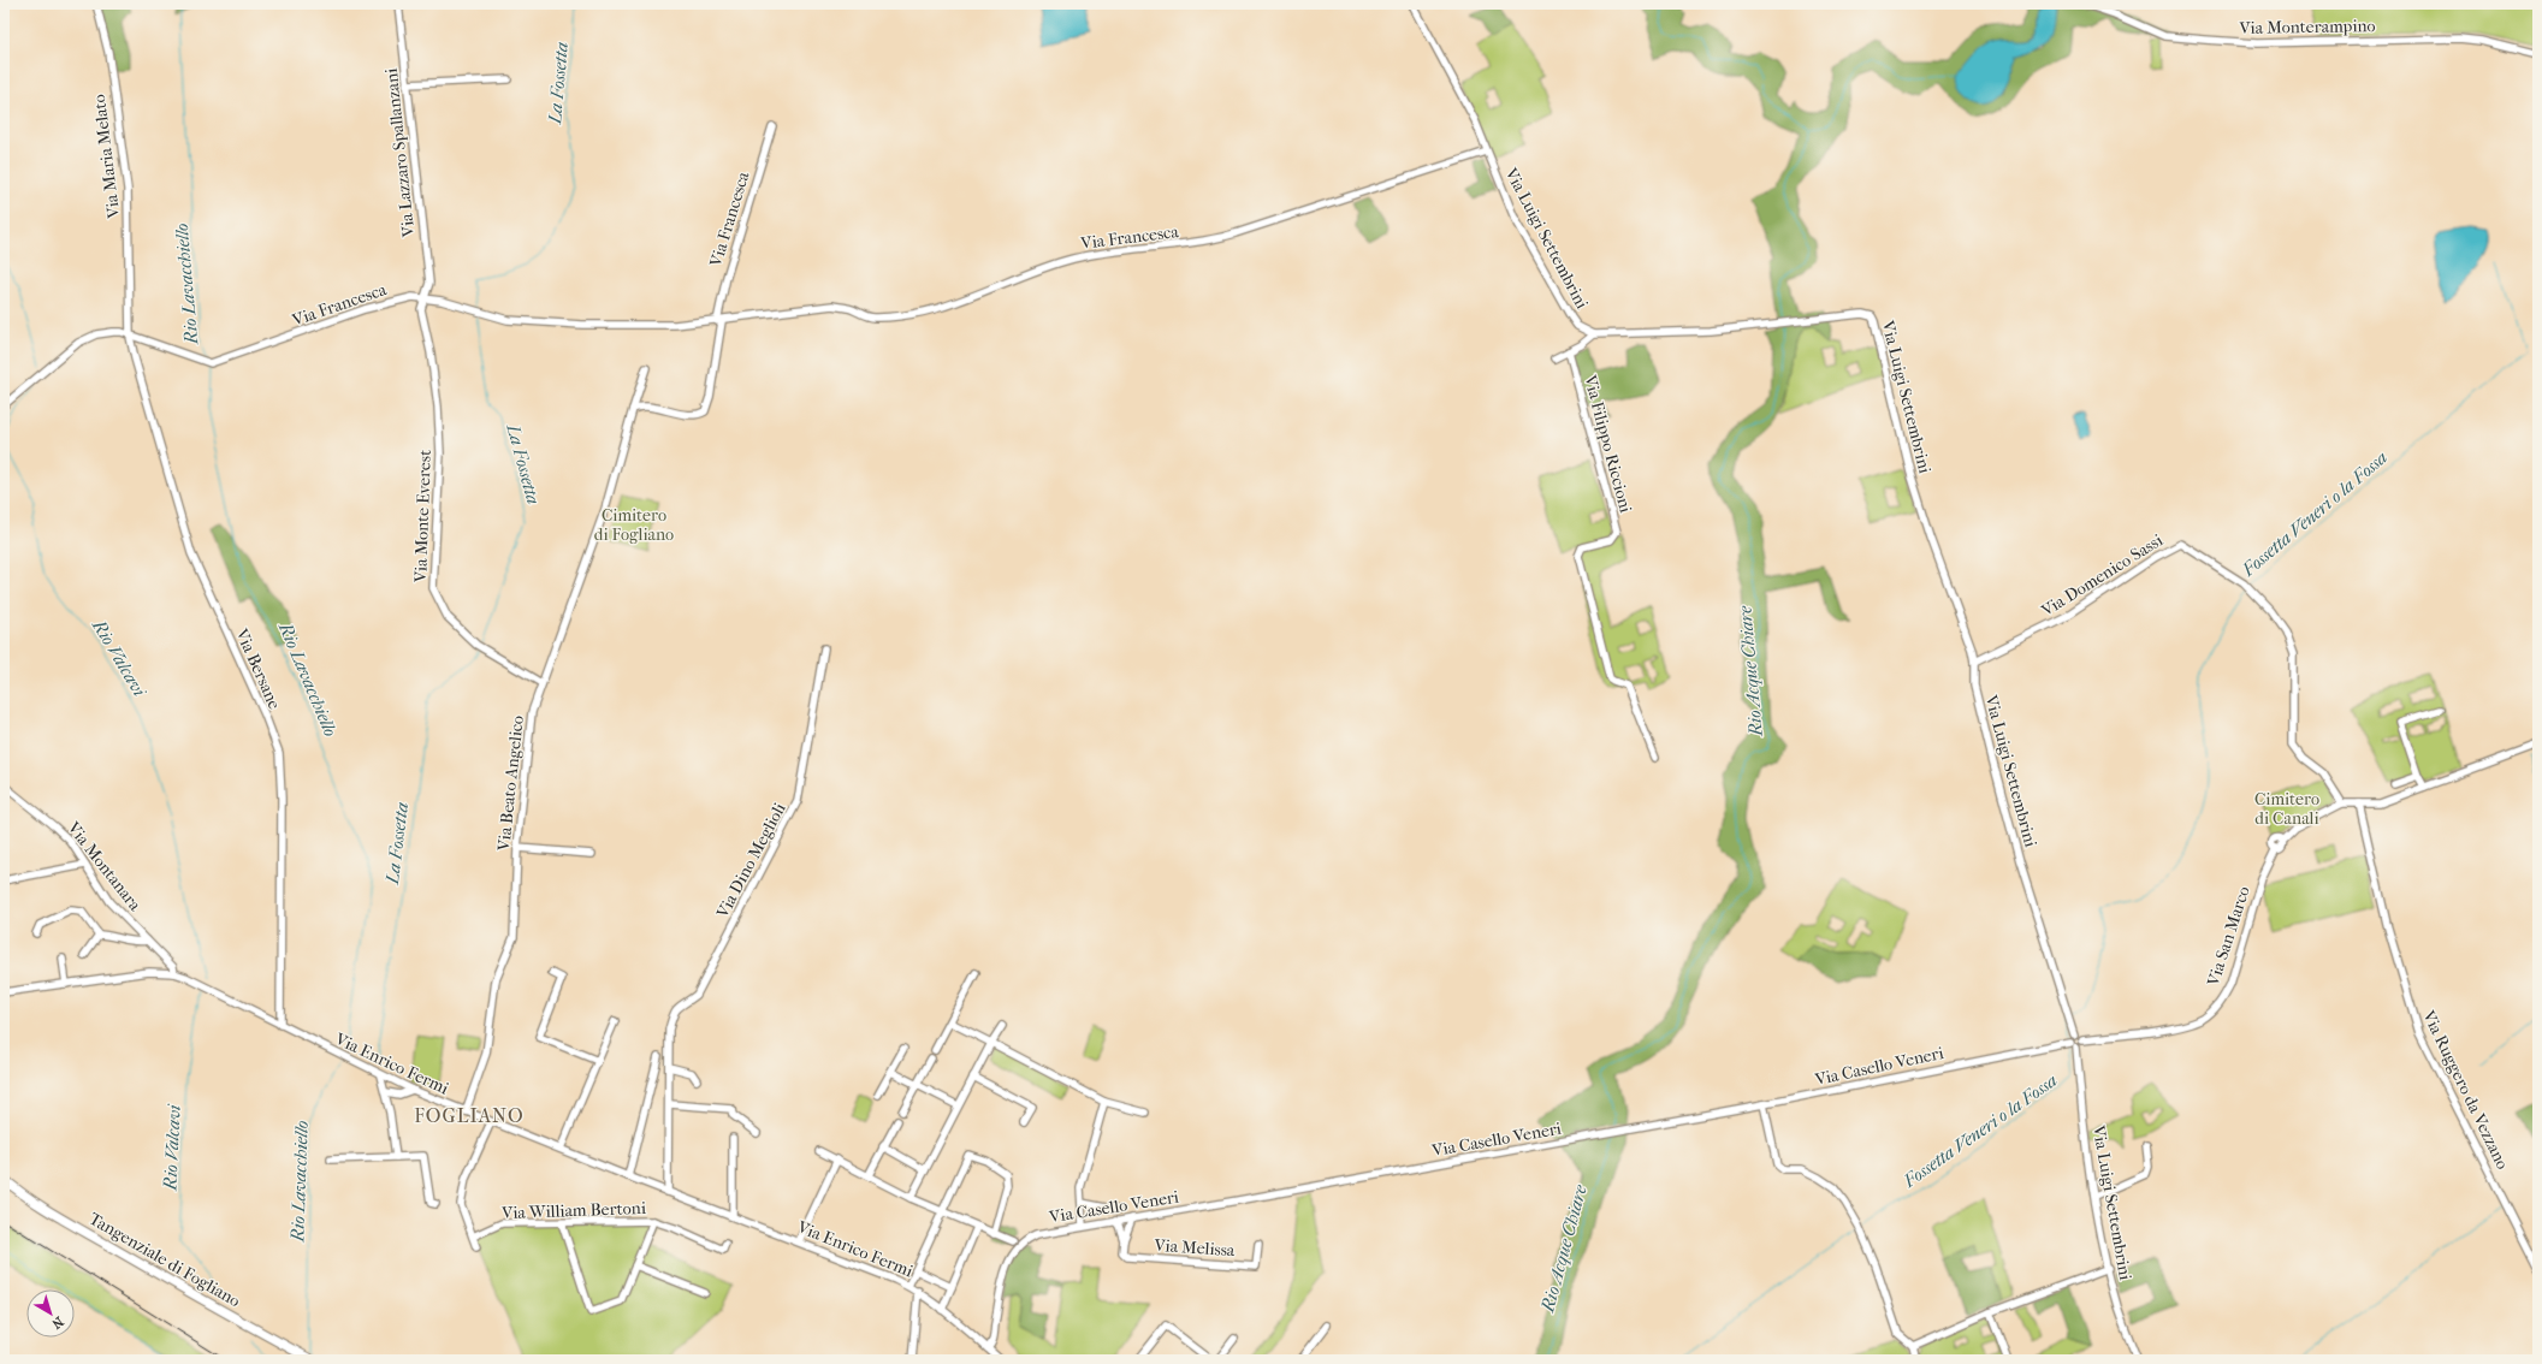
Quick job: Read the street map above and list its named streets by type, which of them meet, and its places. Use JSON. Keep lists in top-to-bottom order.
{
  "streets": {
    "main road": ["Tangenziale di Fogliano"],
    "street": [
      "Via Monterampino",
      "Via Lazzaro Spallanzani",
      "Via Maria Melato",
      "Via Francesca",
      "Via Luigi Settembrini",
      "Via Filippo Riccioni",
      "Via Monte Everest",
      "Via Domenico Sassi",
      "Via Bersane",
      "Via Beato Angelico",
      "Via Dino Meglioli",
      "Via Montanara",
      "Via San Marco",
      "Via Enrico Fermi",
      "Via Casello Veneri",
      "Via Ruggero da Vezzano",
      "Via William Bertoni",
      "Via Melissa"
    ]
  },
  "crossings": [
    ["Via Lazzaro Spallanzani", "Via Francesca"],
    ["Via Lazzaro Spallanzani", "Via Monte Everest"],
    ["Via Maria Melato", "Via Francesca"],
    ["Via Maria Melato", "Via Bersane"],
    ["Via Francesca", "Via Luigi Settembrini"],
    ["Via Francesca", "Via Monte Everest"],
    ["Via Francesca", "Via Bersane"],
    ["Via Luigi Settembrini", "Via Domenico Sassi"],
    ["Via Luigi Settembrini", "Via San Marco"],
    ["Via Luigi Settembrini", "Via Casello Veneri"],
    ["Via Monte Everest", "Via Beato Angelico"],
    ["Via Domenico Sassi", "Via San Marco"],
    ["Via Bersane", "Via Enrico Fermi"],
    ["Via Beato Angelico", "Via Enrico Fermi"],
    ["Via Dino Meglioli", "Via Enrico Fermi"],
    ["Via Montanara", "Via Enrico Fermi"],
    ["Via San Marco", "Via Casello Veneri"],
    ["Via Enrico Fermi", "Via Casello Veneri"],
    ["Via Casello Veneri", "Via Melissa"]
  ],
  "districts": ["FOGLIANO"],
  "water": [
    "La Fossetta",
    "Rio Lavacchiello",
    "Fossetta Veneri o la Fossa",
    "Rio Valcavi",
    "Rio Acque Chiare"
  ],
  "parks": ["Cimitero di Fogliano", "Cimitero di Canali"],
  "north": "bottom right"
}
